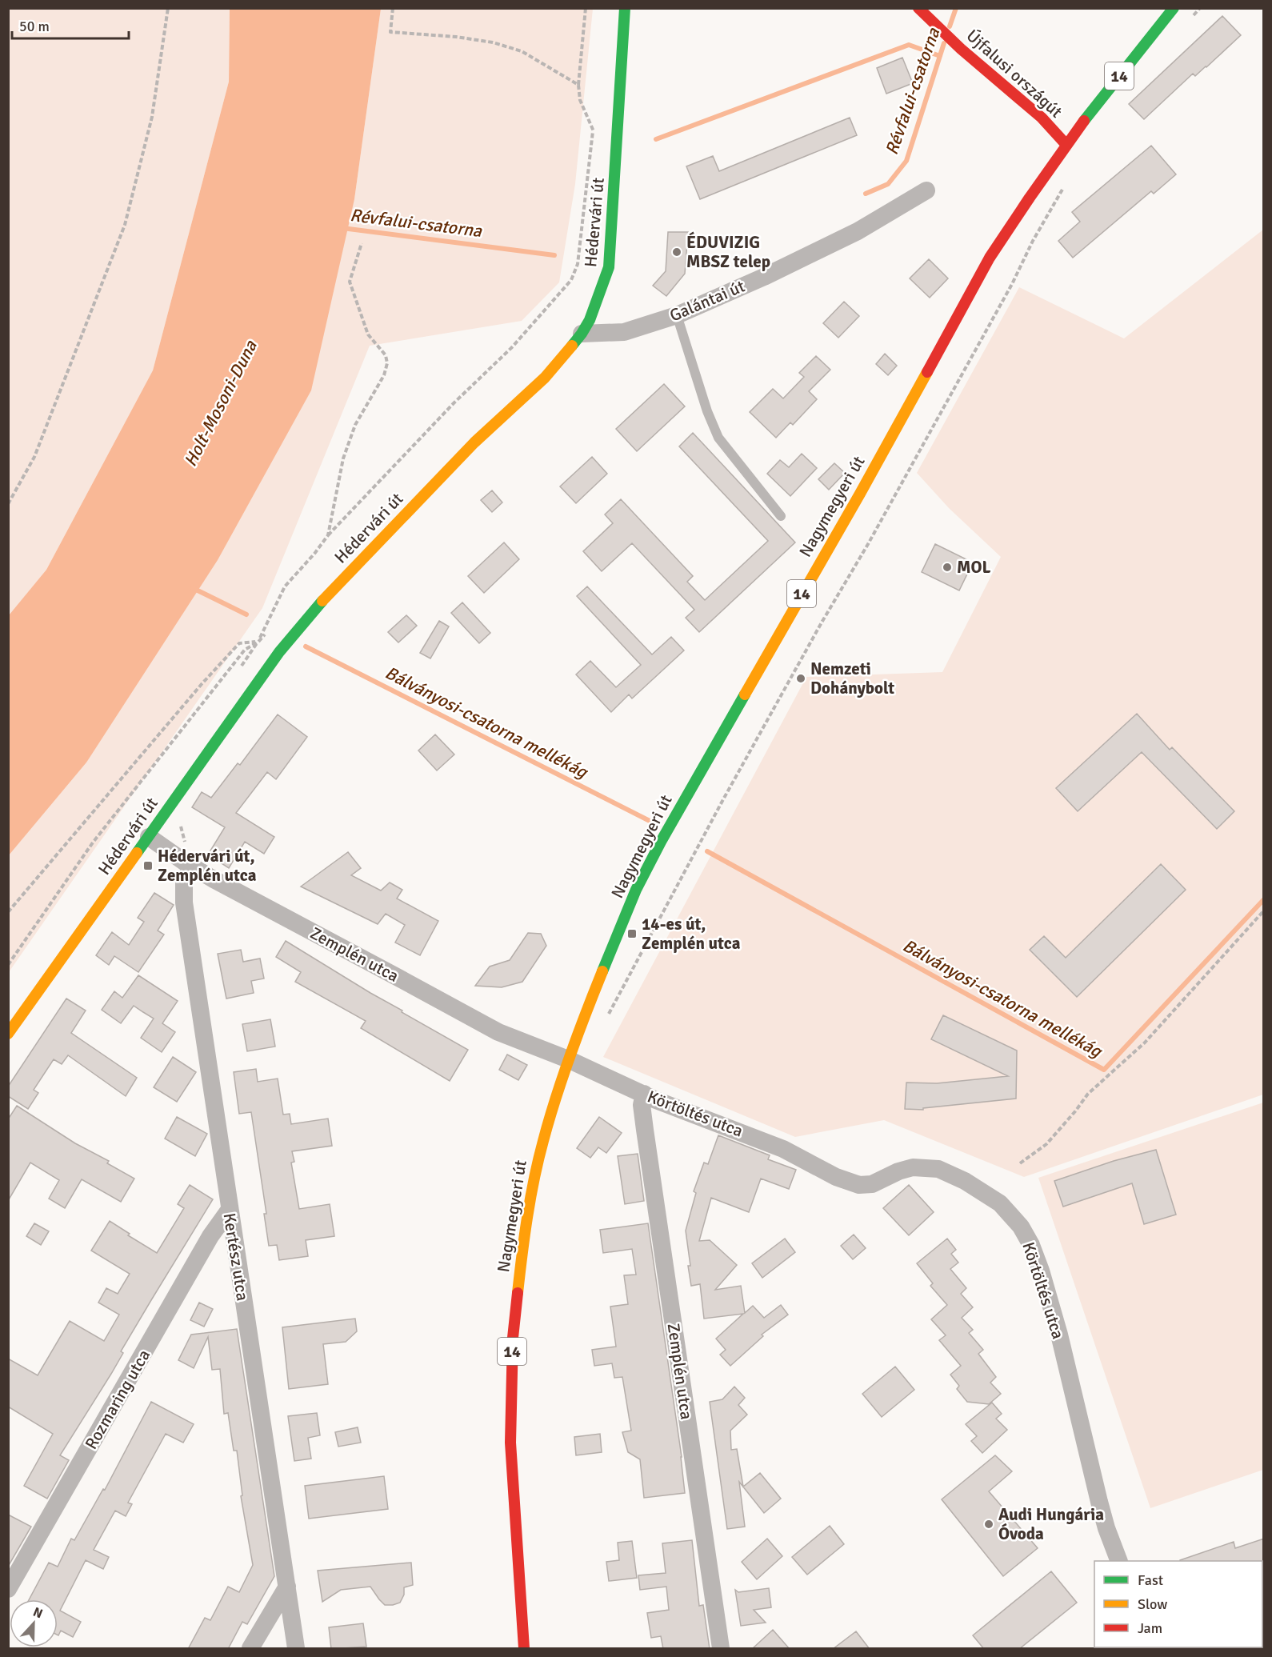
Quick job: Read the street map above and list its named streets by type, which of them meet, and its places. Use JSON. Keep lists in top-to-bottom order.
{
  "streets": {
    "main road": [
      "Újfalusi országút",
      "14",
      "Hédervári út",
      "Nagymegyeri út"
    ],
    "street": [
      "Galántai út",
      "Zemplén utca",
      "Körtöltés utca",
      "Kertész utca",
      "Rozmaring utca"
    ]
  },
  "crossings": [
    ["Újfalusi országút", "14"],
    ["Újfalusi országút", "Nagymegyeri út"],
    ["14", "Nagymegyeri út"],
    ["Hédervári út", "Galántai út"],
    ["Hédervári út", "Zemplén utca"],
    ["Nagymegyeri út", "Zemplén utca"],
    ["Nagymegyeri út", "Körtöltés utca"],
    ["Zemplén utca", "Körtöltés utca"],
    ["Zemplén utca", "Kertész utca"],
    ["Kertész utca", "Rozmaring utca"]
  ],
  "water": ["Révfalui-csatorna", "Holt-Mosoni-Duna", "Bálványosi-csatorna mellékág"],
  "places": {
    "other": [
      "ÉDUVIZIG MBSZ telep",
      "MOL",
      "Nemzeti Dohánybolt",
      "Audi Hungária Óvoda"
    ],
    "transit": ["Hédervári út, Zemplén utca", "14-es út, Zemplén utca"]
  },
  "legend": ["Fast", "Slow", "Jam"],
  "scale_bar": "50 m",
  "north": "top"
}
